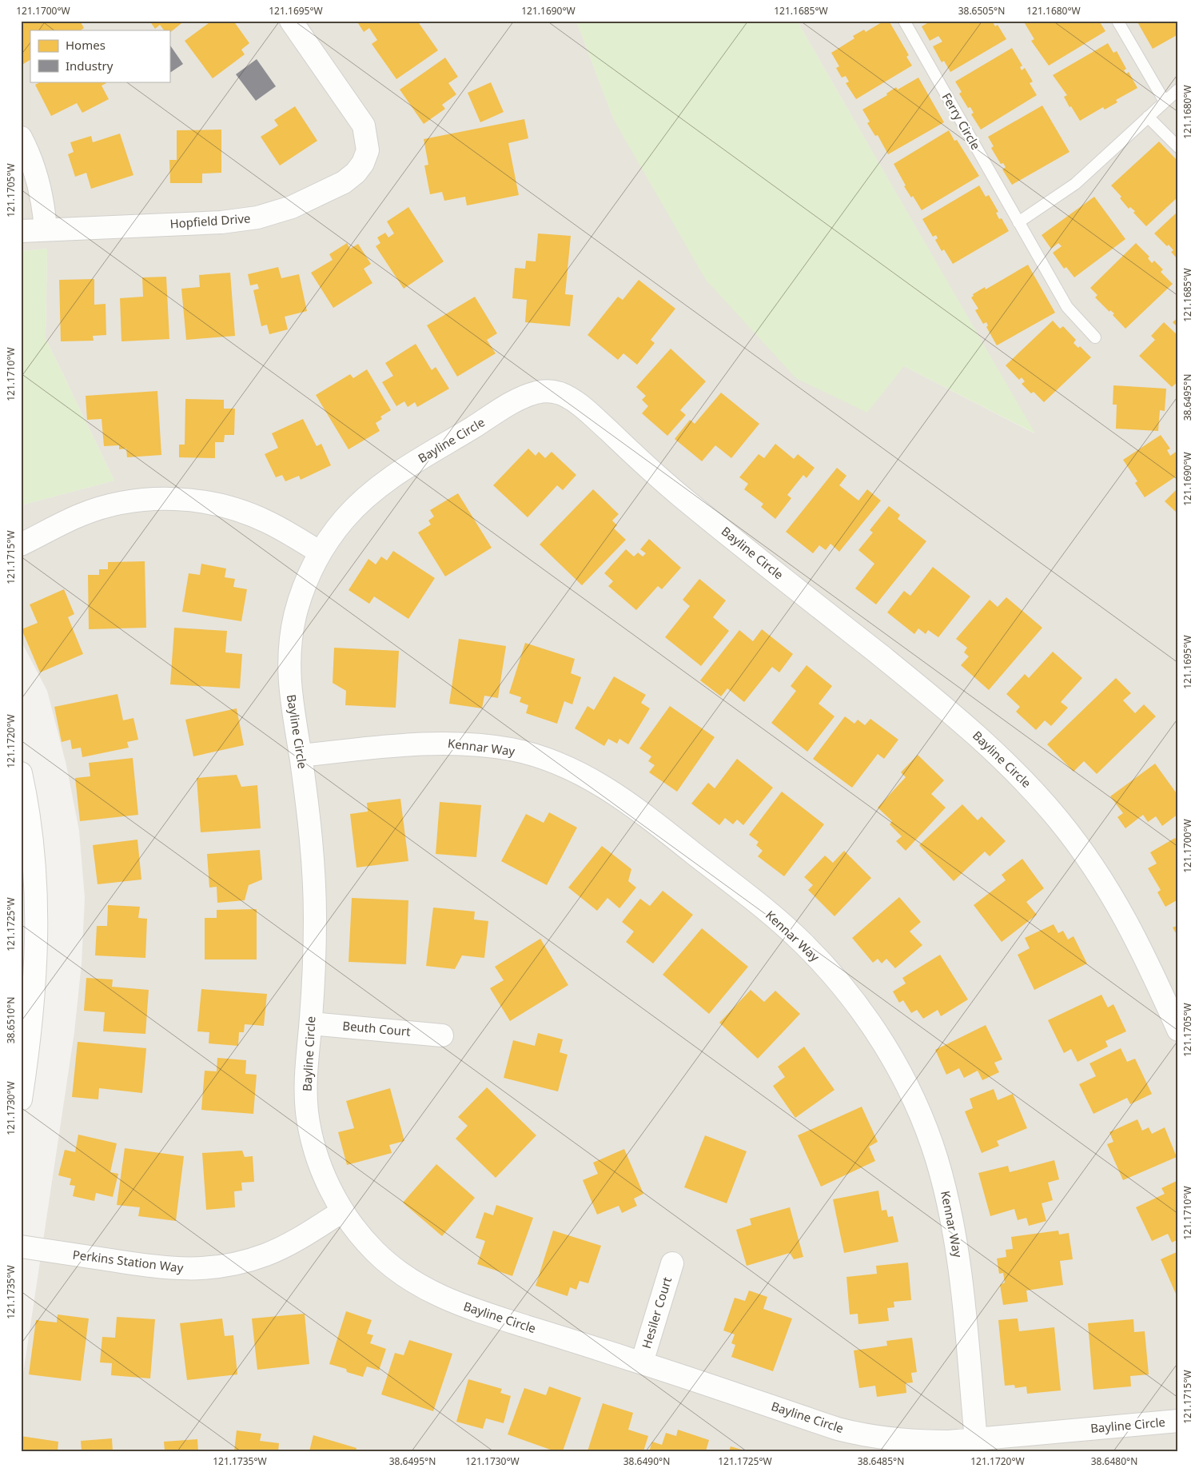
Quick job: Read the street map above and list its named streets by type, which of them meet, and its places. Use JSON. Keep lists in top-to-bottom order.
{
  "streets": {
    "street": [
      "Hopfield Drive",
      "Bayline Circle",
      "Kennar Way",
      "Beuth Court",
      "Perkins Station Way",
      "Hesiler Court"
    ],
    "lane": ["Ferry Circle"]
  },
  "crossings": [
    ["Bayline Circle", "Kennar Way"],
    ["Bayline Circle", "Beuth Court"],
    ["Bayline Circle", "Perkins Station Way"],
    ["Bayline Circle", "Hesiler Court"]
  ],
  "legend": ["Homes", "Industry"],
  "coordinates": [
    "121.1700°W",
    "121.1695°W",
    "121.1690°W",
    "121.1685°W",
    "38.6505°N",
    "121.1680°W",
    "121.1705°W",
    "121.1710°W",
    "38.6495°N",
    "121.1715°W",
    "121.1720°W",
    "121.1725°W",
    "38.6510°N",
    "121.1730°W",
    "121.1735°W",
    "38.6490°N",
    "38.6485°N",
    "38.6480°N"
  ]
}
